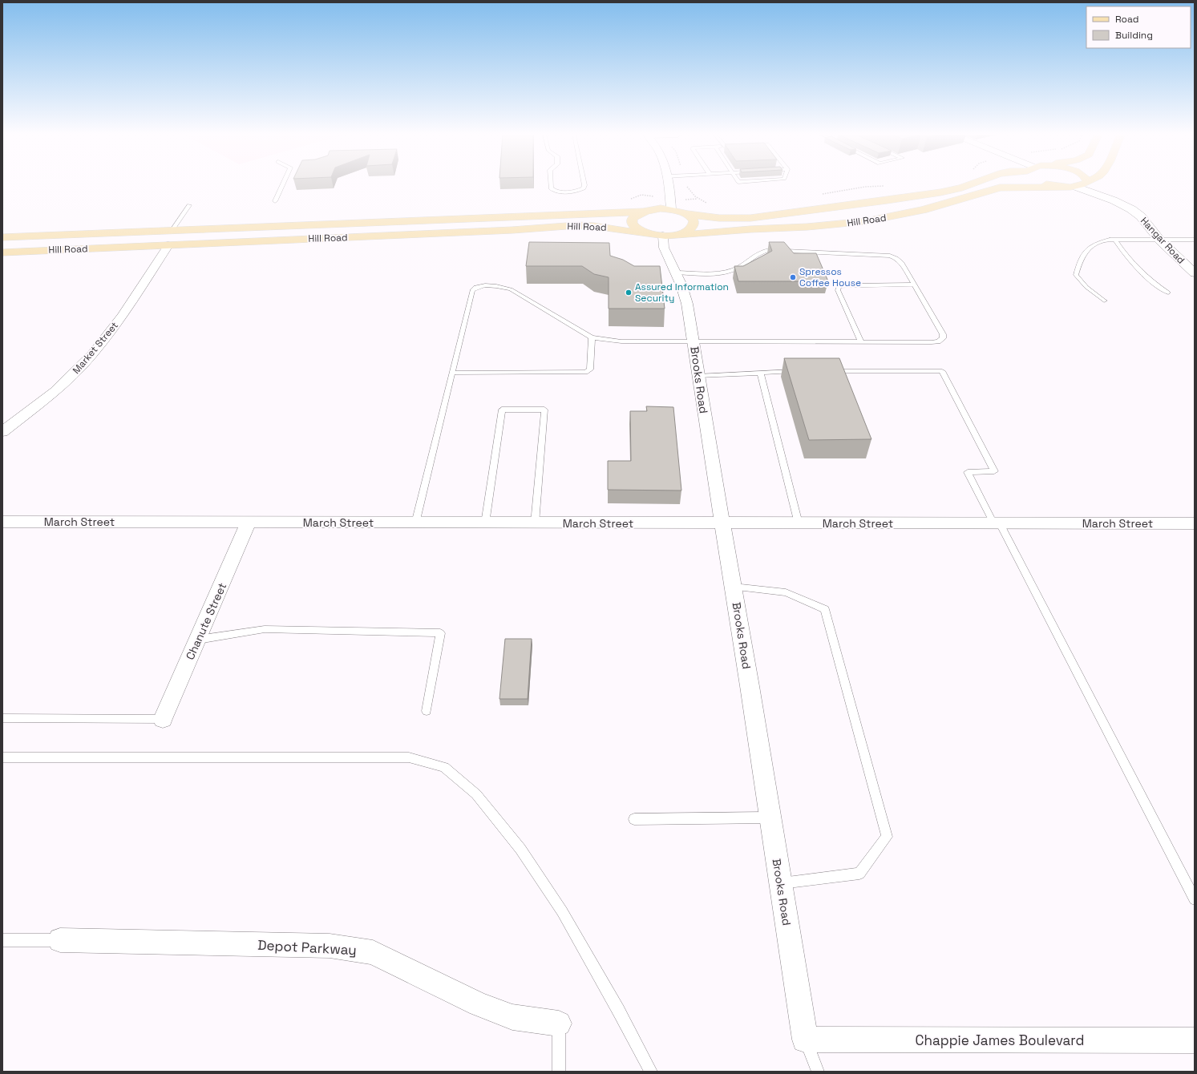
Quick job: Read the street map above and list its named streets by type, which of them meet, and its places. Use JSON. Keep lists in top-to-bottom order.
{
  "streets": {
    "main road": ["Hill Road"],
    "street": [
      "Hangar Road",
      "Market Street",
      "Brooks Road",
      "March Street",
      "Chanute Street",
      "Depot Parkway",
      "Chappie James Boulevard"
    ]
  },
  "crossings": [
    ["Hill Road", "Hangar Road"],
    ["Hill Road", "Market Street"],
    ["Hill Road", "Brooks Road"],
    ["Brooks Road", "March Street"],
    ["Brooks Road", "Chappie James Boulevard"],
    ["March Street", "Chanute Street"]
  ],
  "places": ["Spressos Coffee House", "Assured Information Security"],
  "legend": ["Road", "Building"]
}
